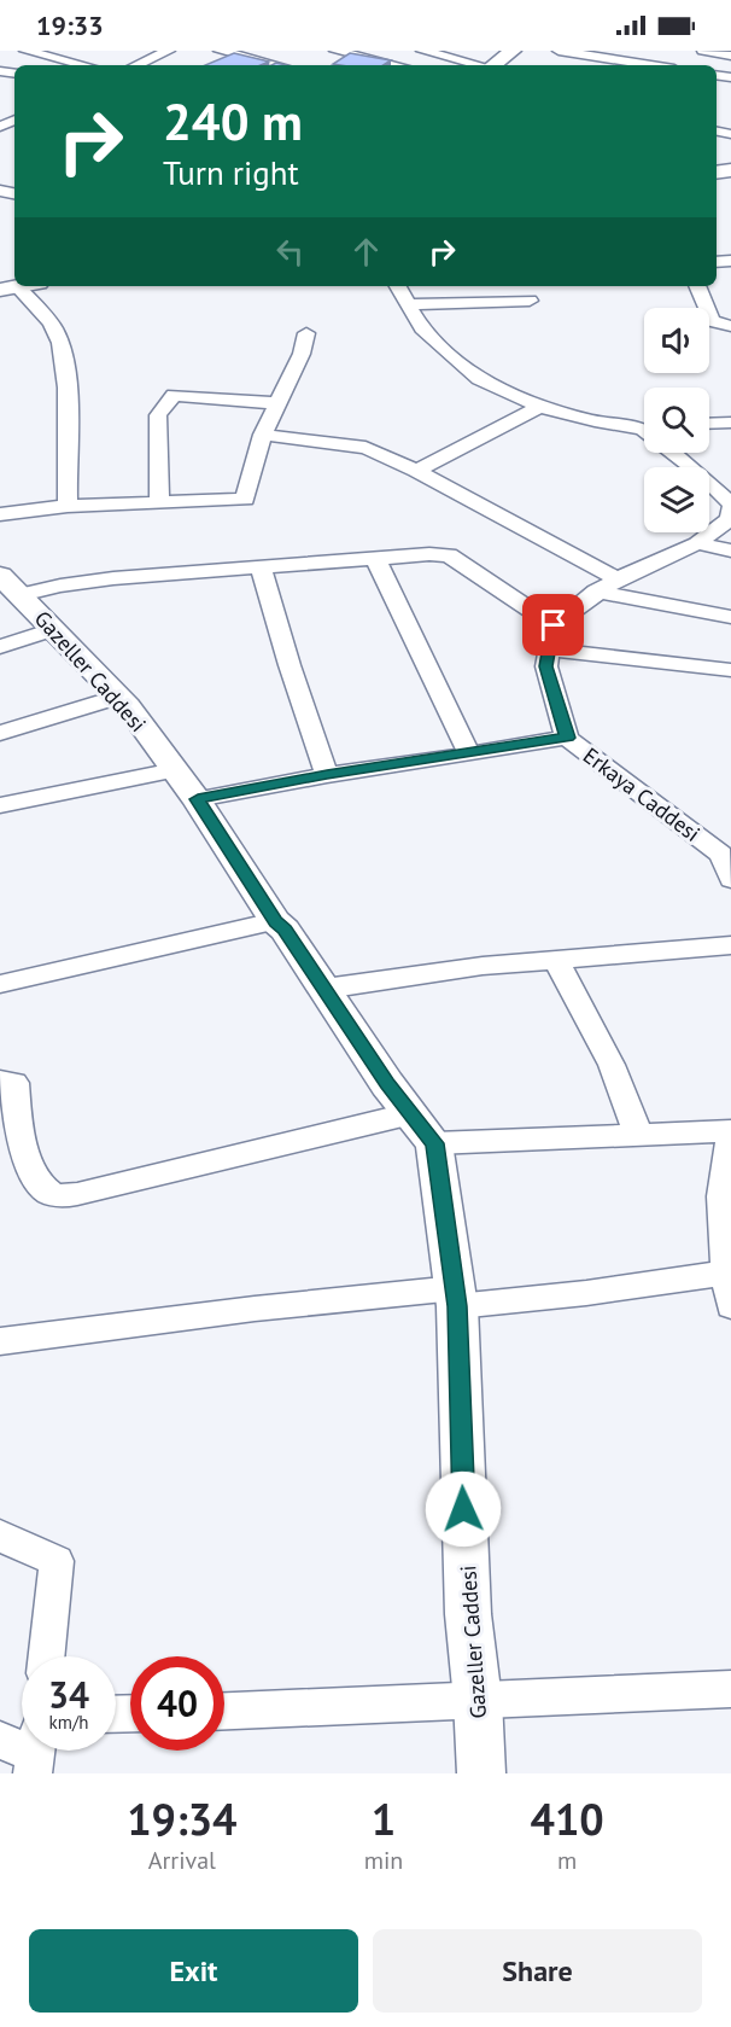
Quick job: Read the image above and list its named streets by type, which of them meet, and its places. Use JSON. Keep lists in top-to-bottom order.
{
  "streets": {
    "street": ["Gazeller Caddesi", "Erkaya Caddesi"]
  },
  "page": {
    "status": "19:33",
    "turn": ["240 m", "Turn right"],
    "speed": "34 km/h",
    "limit": "40",
    "eta": [
      "19:34",
      "Arrival",
      "1",
      "min",
      "410",
      "m"
    ],
    "buttons": ["Exit", "Share"]
  }
}
